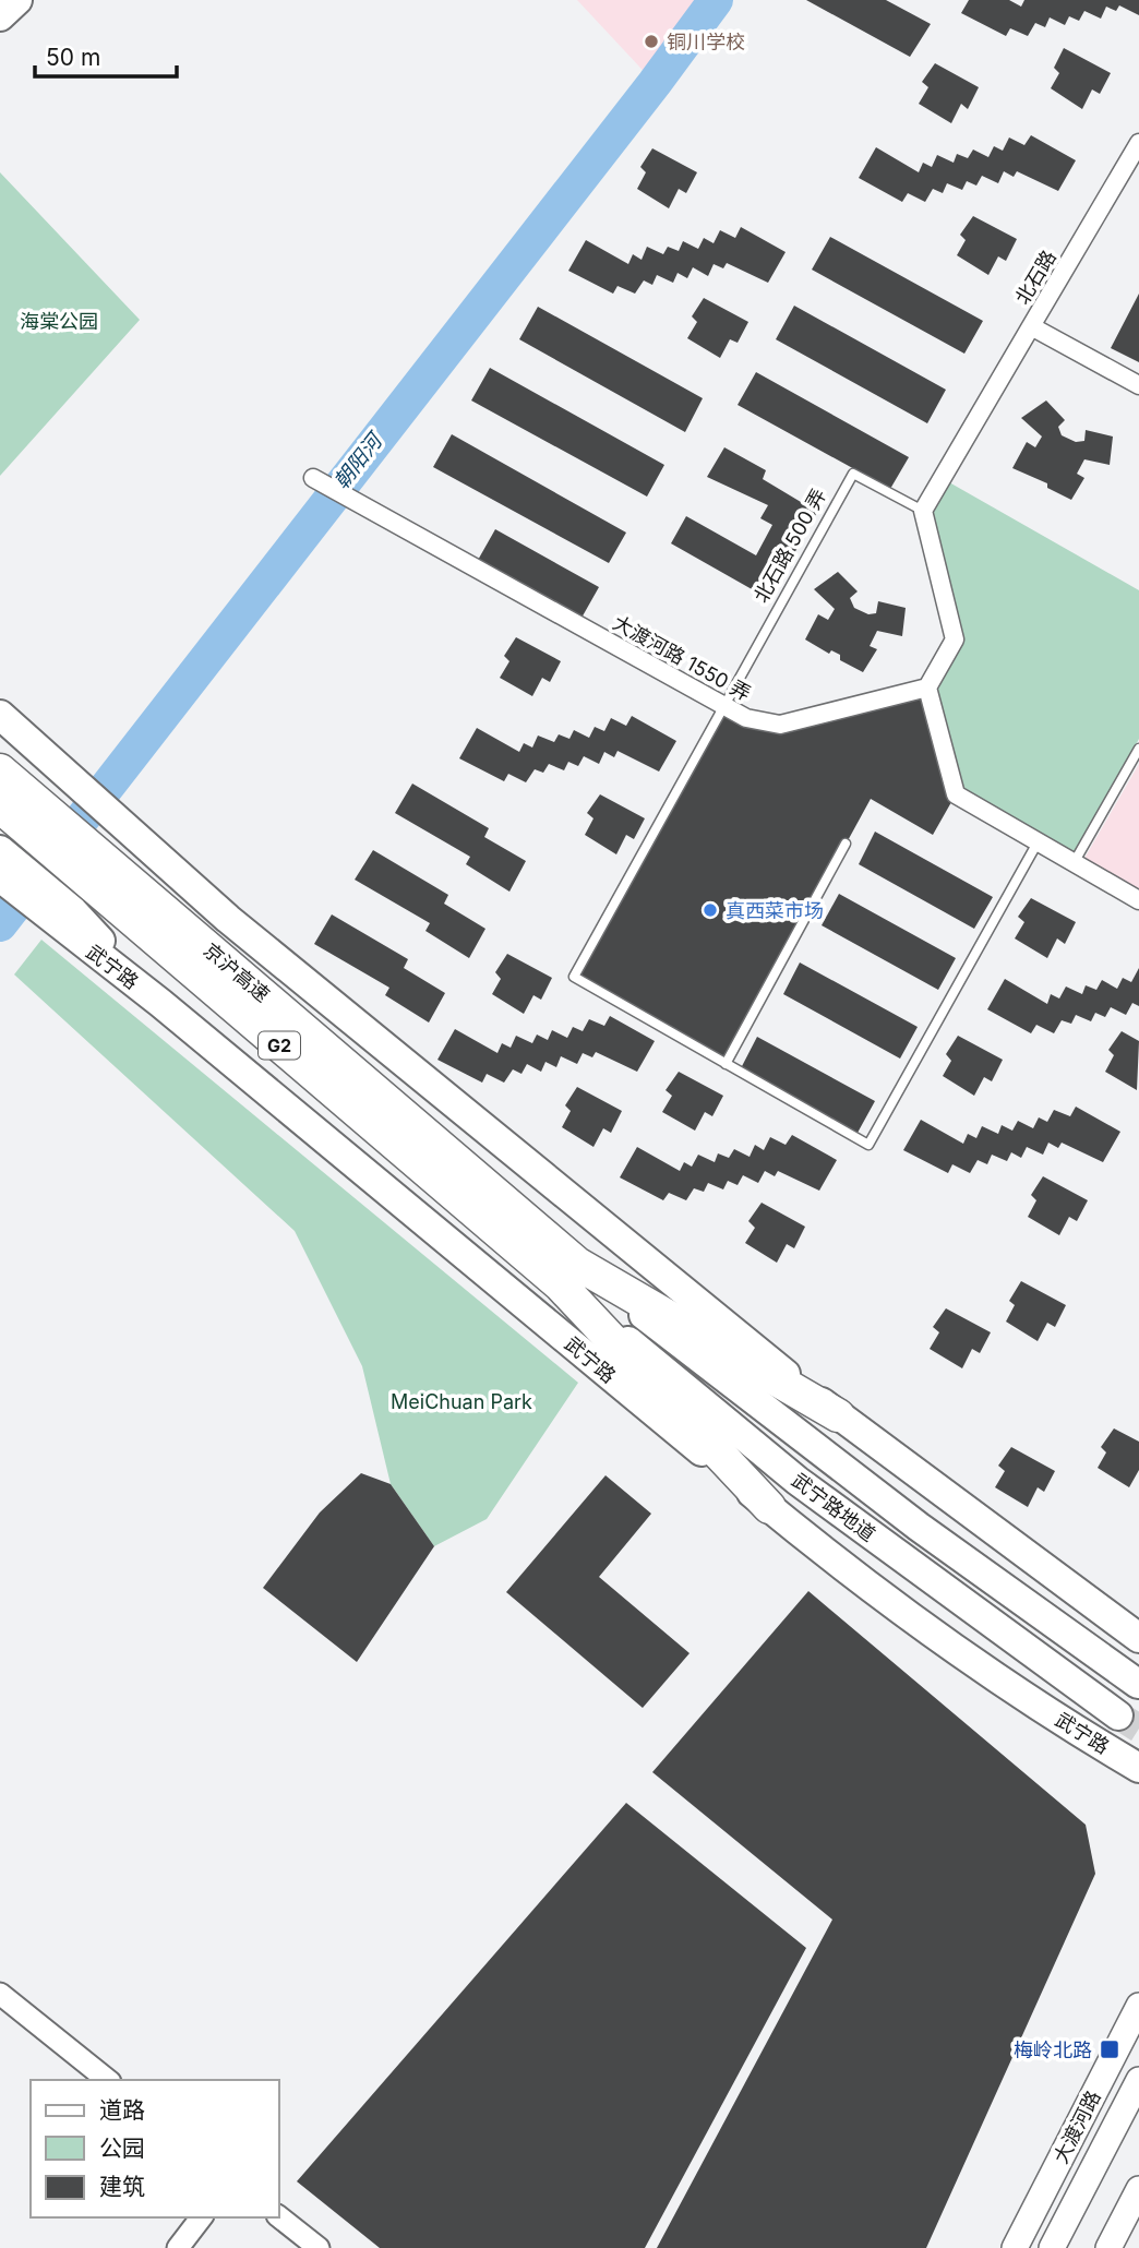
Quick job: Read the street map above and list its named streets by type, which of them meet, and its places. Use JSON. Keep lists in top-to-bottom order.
{
  "streets": {
    "highway": ["京沪高速", "G2"],
    "main road": ["武宁路", "武宁路地道", "大渡河路"],
    "street": ["北石路", "大渡河路 1550 弄"],
    "lane": ["北石路 500 弄"]
  },
  "crossings": [
    ["北石路 500 弄", "大渡河路 1550 弄"],
    ["京沪高速", "武宁路地道"]
  ],
  "water": ["朝阳河"],
  "parks": ["海棠公园", "MeiChuan Park"],
  "places": {
    "other": ["铜川学校", "真西菜市场"],
    "transit": ["梅岭北路"]
  },
  "legend": ["道路", "公园", "建筑"],
  "scale_bar": "50 m"
}
